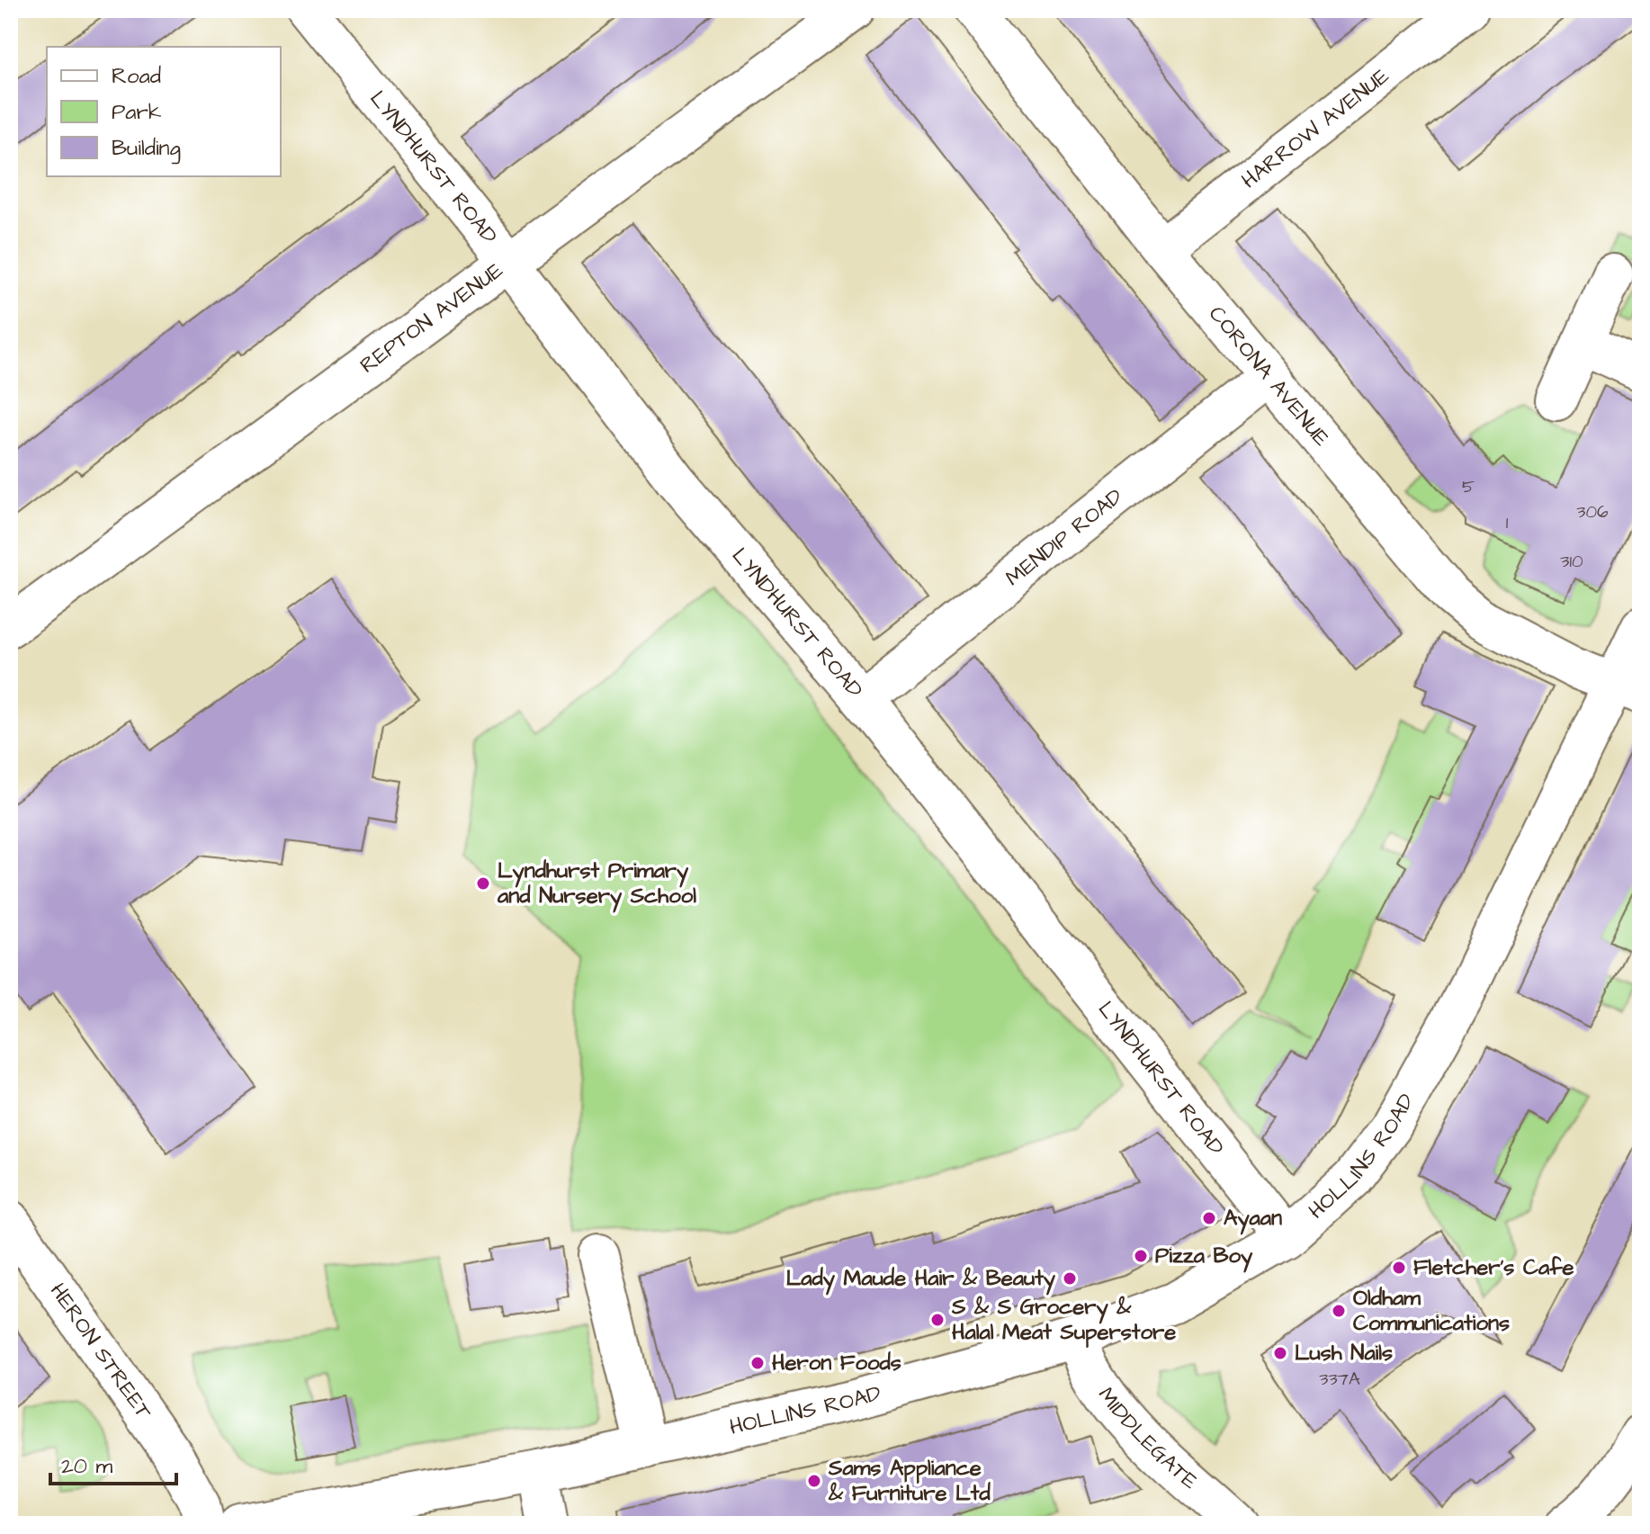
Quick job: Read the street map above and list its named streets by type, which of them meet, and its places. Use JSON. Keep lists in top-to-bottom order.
{
  "streets": {
    "street": [
      "HARROW AVENUE",
      "LYNDHURST ROAD",
      "REPTON AVENUE",
      "CORONA AVENUE",
      "MENDIP ROAD",
      "HOLLINS ROAD",
      "HERON STREET",
      "MIDDLEGATE"
    ]
  },
  "crossings": [
    ["HARROW AVENUE", "CORONA AVENUE"],
    ["LYNDHURST ROAD", "REPTON AVENUE"],
    ["LYNDHURST ROAD", "MENDIP ROAD"],
    ["LYNDHURST ROAD", "HOLLINS ROAD"],
    ["CORONA AVENUE", "MENDIP ROAD"],
    ["CORONA AVENUE", "HOLLINS ROAD"],
    ["HOLLINS ROAD", "MIDDLEGATE"]
  ],
  "places": [
    "Lyndhurst Primary and Nursery School",
    "Ayaan",
    "Pizza Boy",
    "Fletcher's Cafe",
    "Lady Maude Hair & Beauty",
    "Oldham Communications",
    "S & S Grocery & Halal Meat Superstore",
    "Lush Nails",
    "Heron Foods",
    "Sams Appliance & Furniture Ltd"
  ],
  "house_numbers": [
    "5",
    "306",
    "1",
    "310",
    "337A"
  ],
  "legend": ["Road", "Park", "Building"],
  "scale_bar": "20 m"
}
